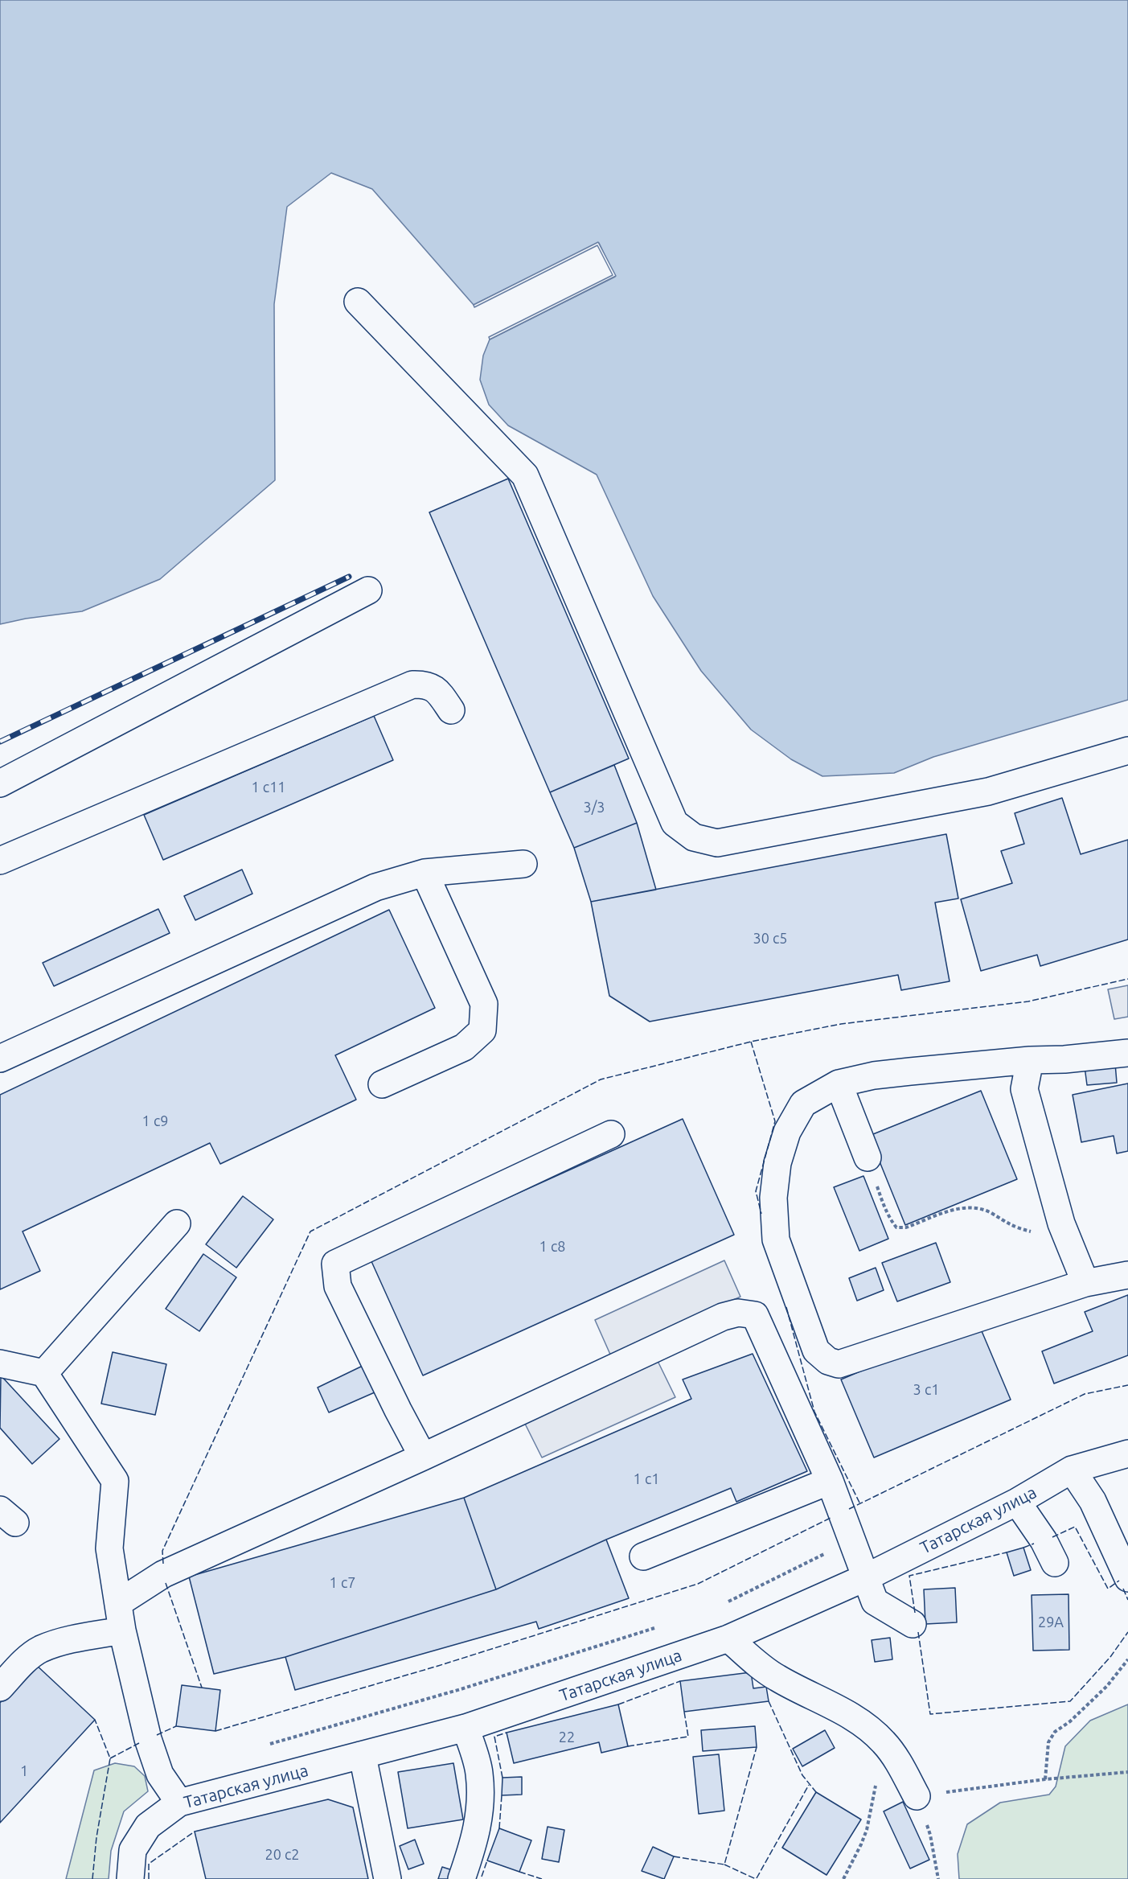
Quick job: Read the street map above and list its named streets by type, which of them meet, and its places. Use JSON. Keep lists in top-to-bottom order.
{
  "streets": {
    "street": ["Татарская улица"]
  },
  "house_numbers": [
    "1 с11",
    "3/3",
    "30 с5",
    "1 с9",
    "1 с8",
    "3 с1",
    "1 с1",
    "1 с7",
    "29А",
    "22",
    "1",
    "20 с2"
  ]
}
